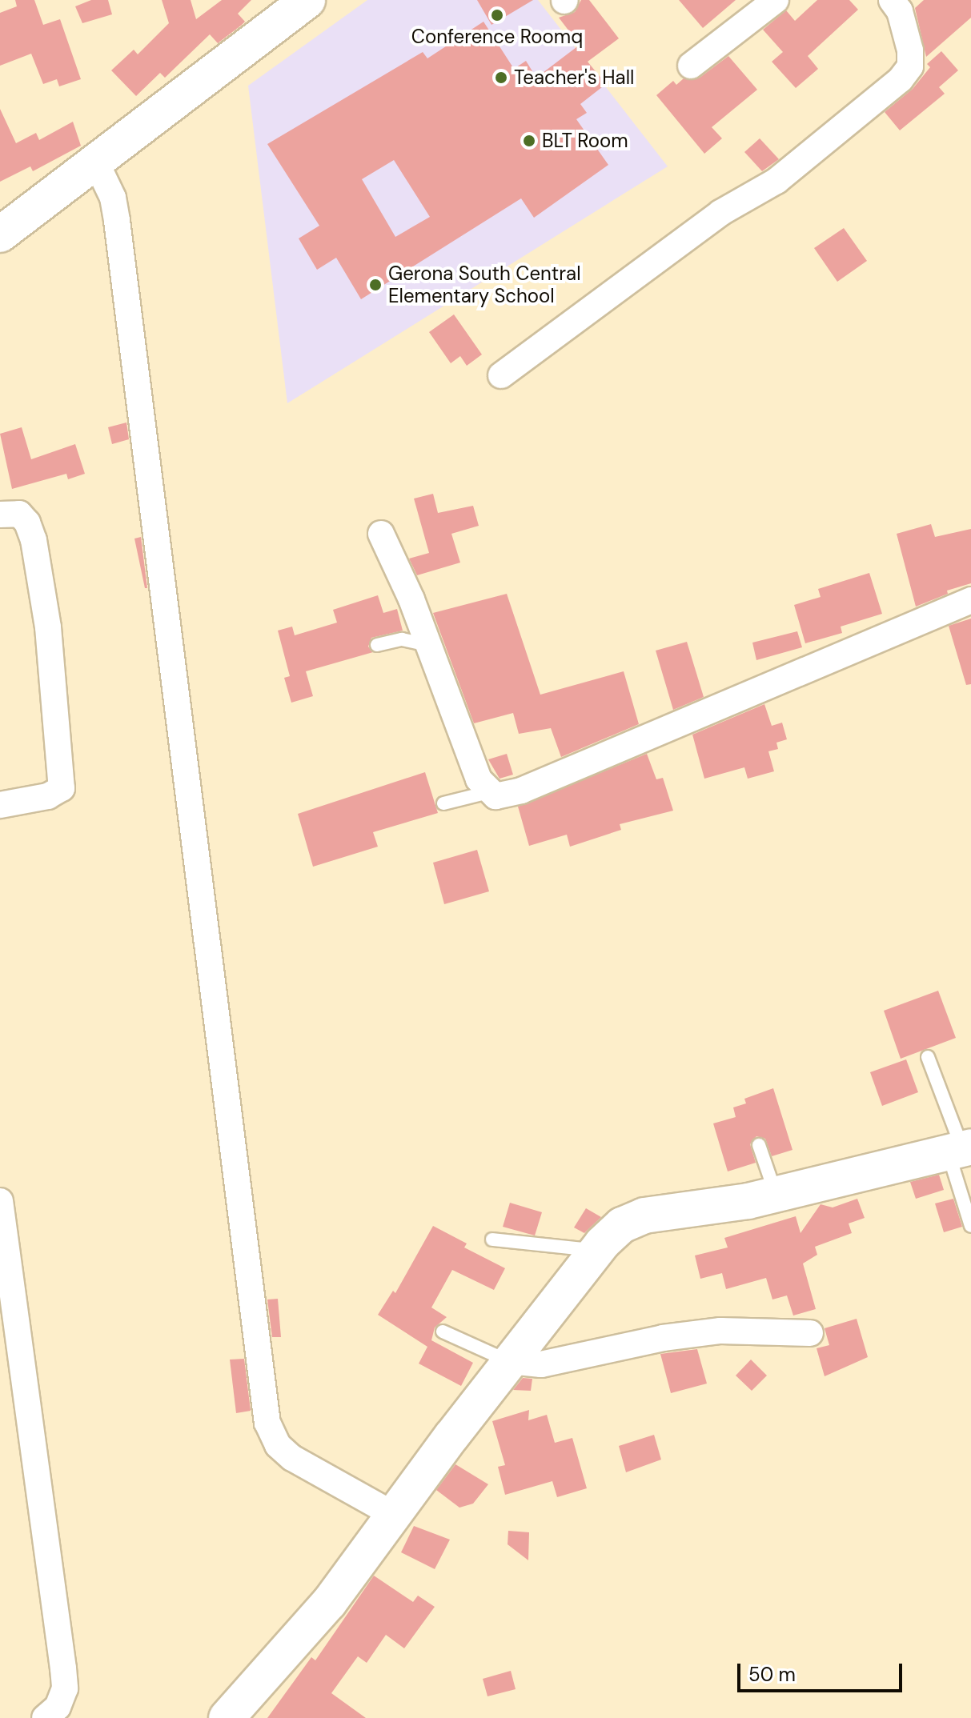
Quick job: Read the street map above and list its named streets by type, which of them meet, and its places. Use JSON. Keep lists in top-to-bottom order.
{
  "places": [
    "Conference Roomq",
    "Teacher's Hall",
    "BLT Room",
    "Gerona South Central Elementary School"
  ],
  "scale_bar": "50 m"
}
